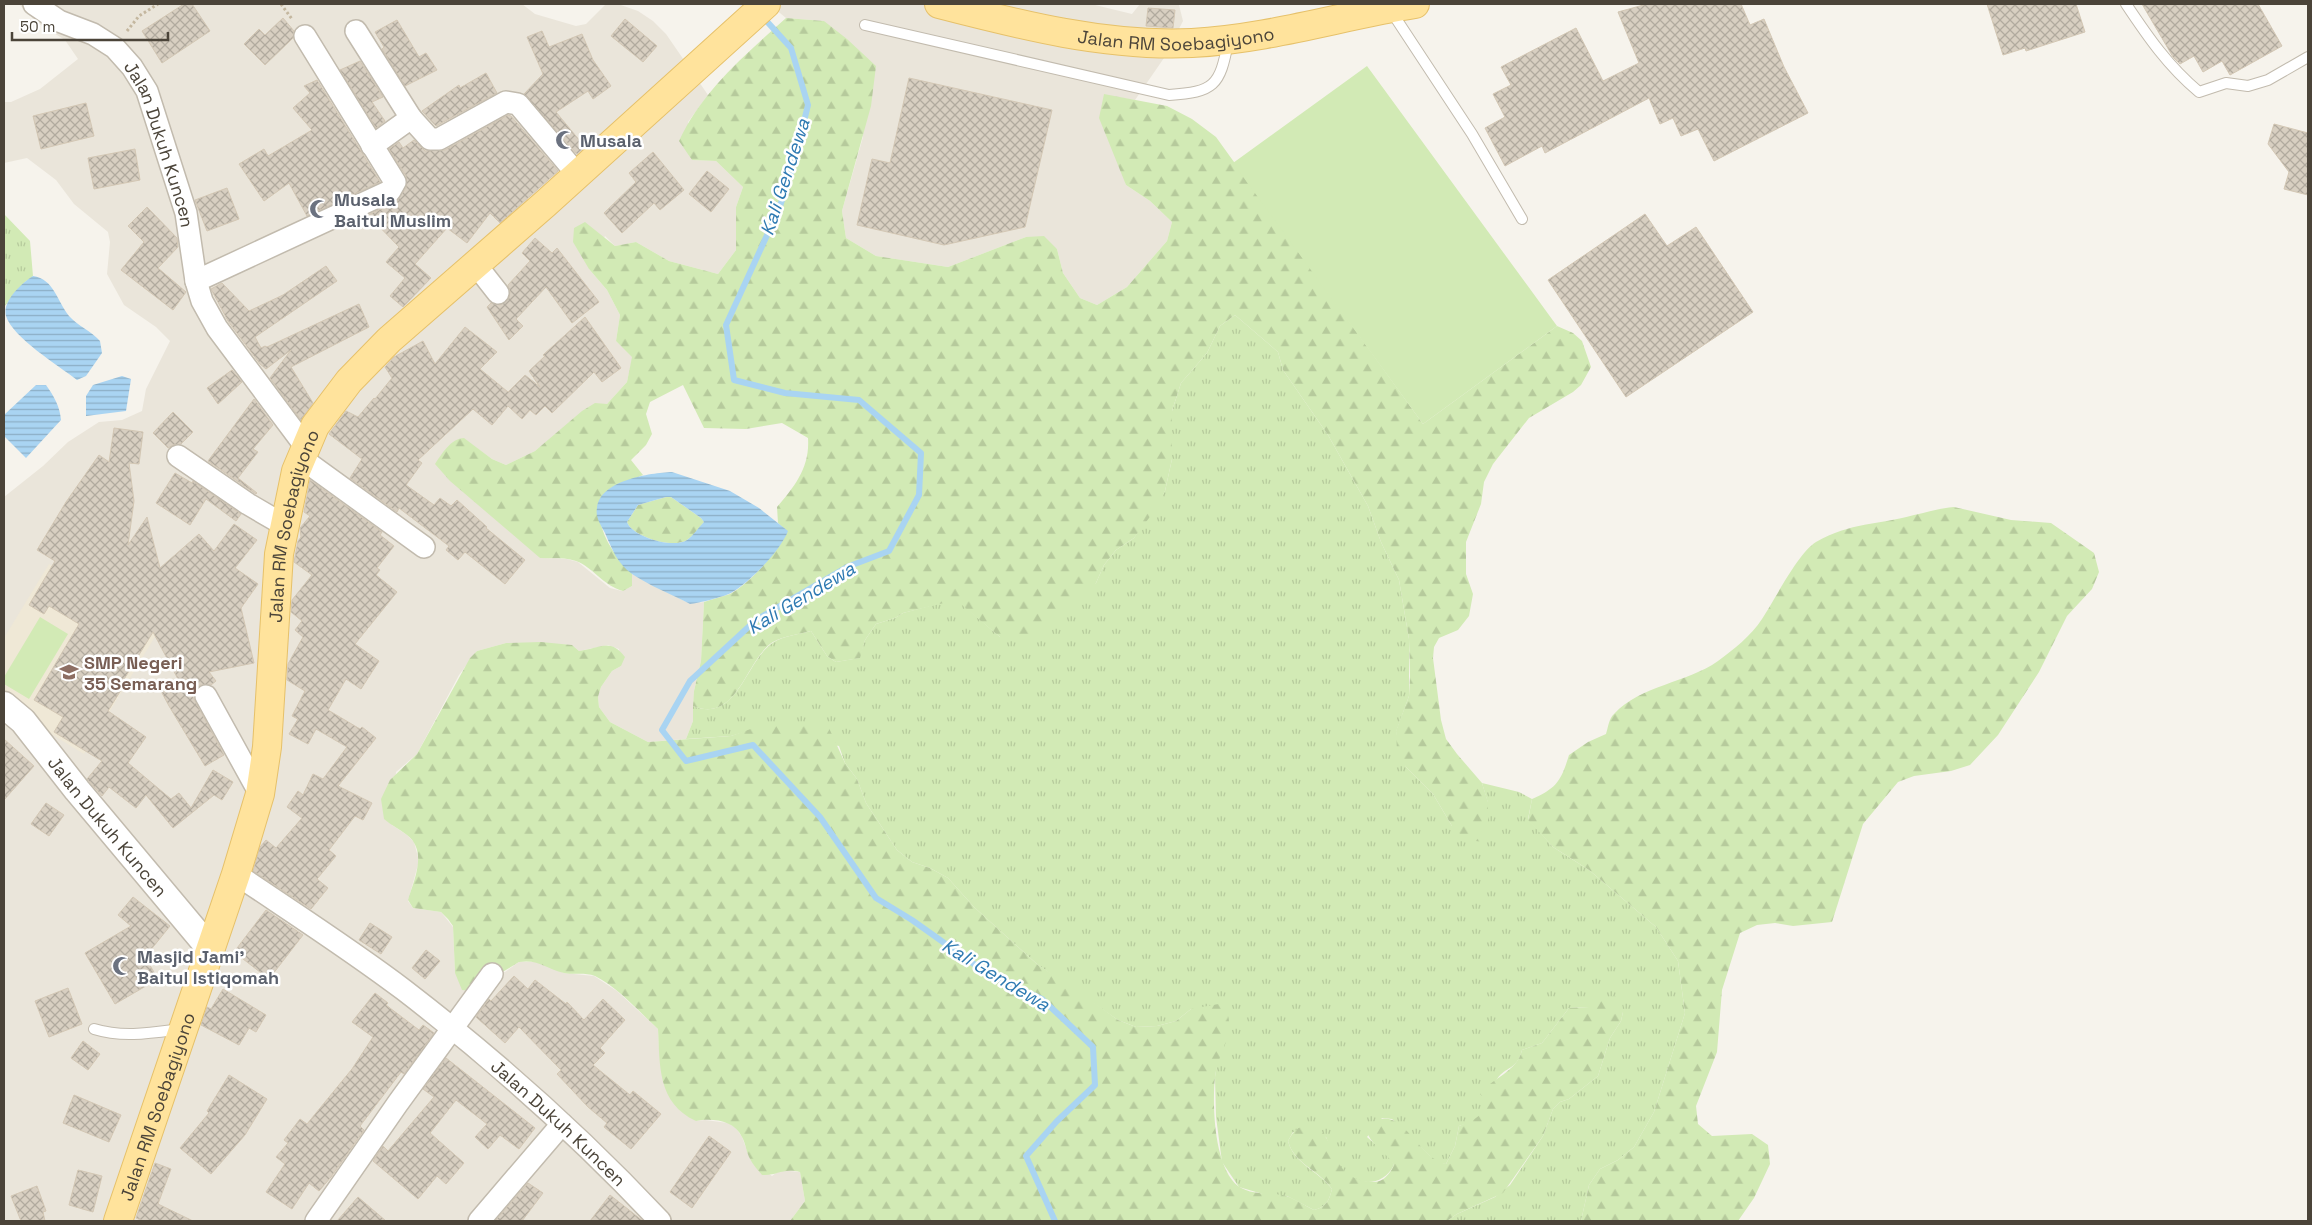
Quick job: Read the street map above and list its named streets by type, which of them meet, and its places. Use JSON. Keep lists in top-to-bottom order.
{
  "streets": {
    "main road": ["Jalan RM Soebagiyono"],
    "street": ["Jalan Dukuh Kuncen"]
  },
  "crossings": [
    ["Jalan RM Soebagiyono", "Jalan Dukuh Kuncen"]
  ],
  "water": ["Kali Gendewa"],
  "places": {
    "mosque": ["Musala", "Musala Baitul Muslim", "Masjid Jami' Baitul Istiqomah"],
    "school or university": ["SMP Negeri 35 Semarang"]
  },
  "scale_bar": "50 m"
}
